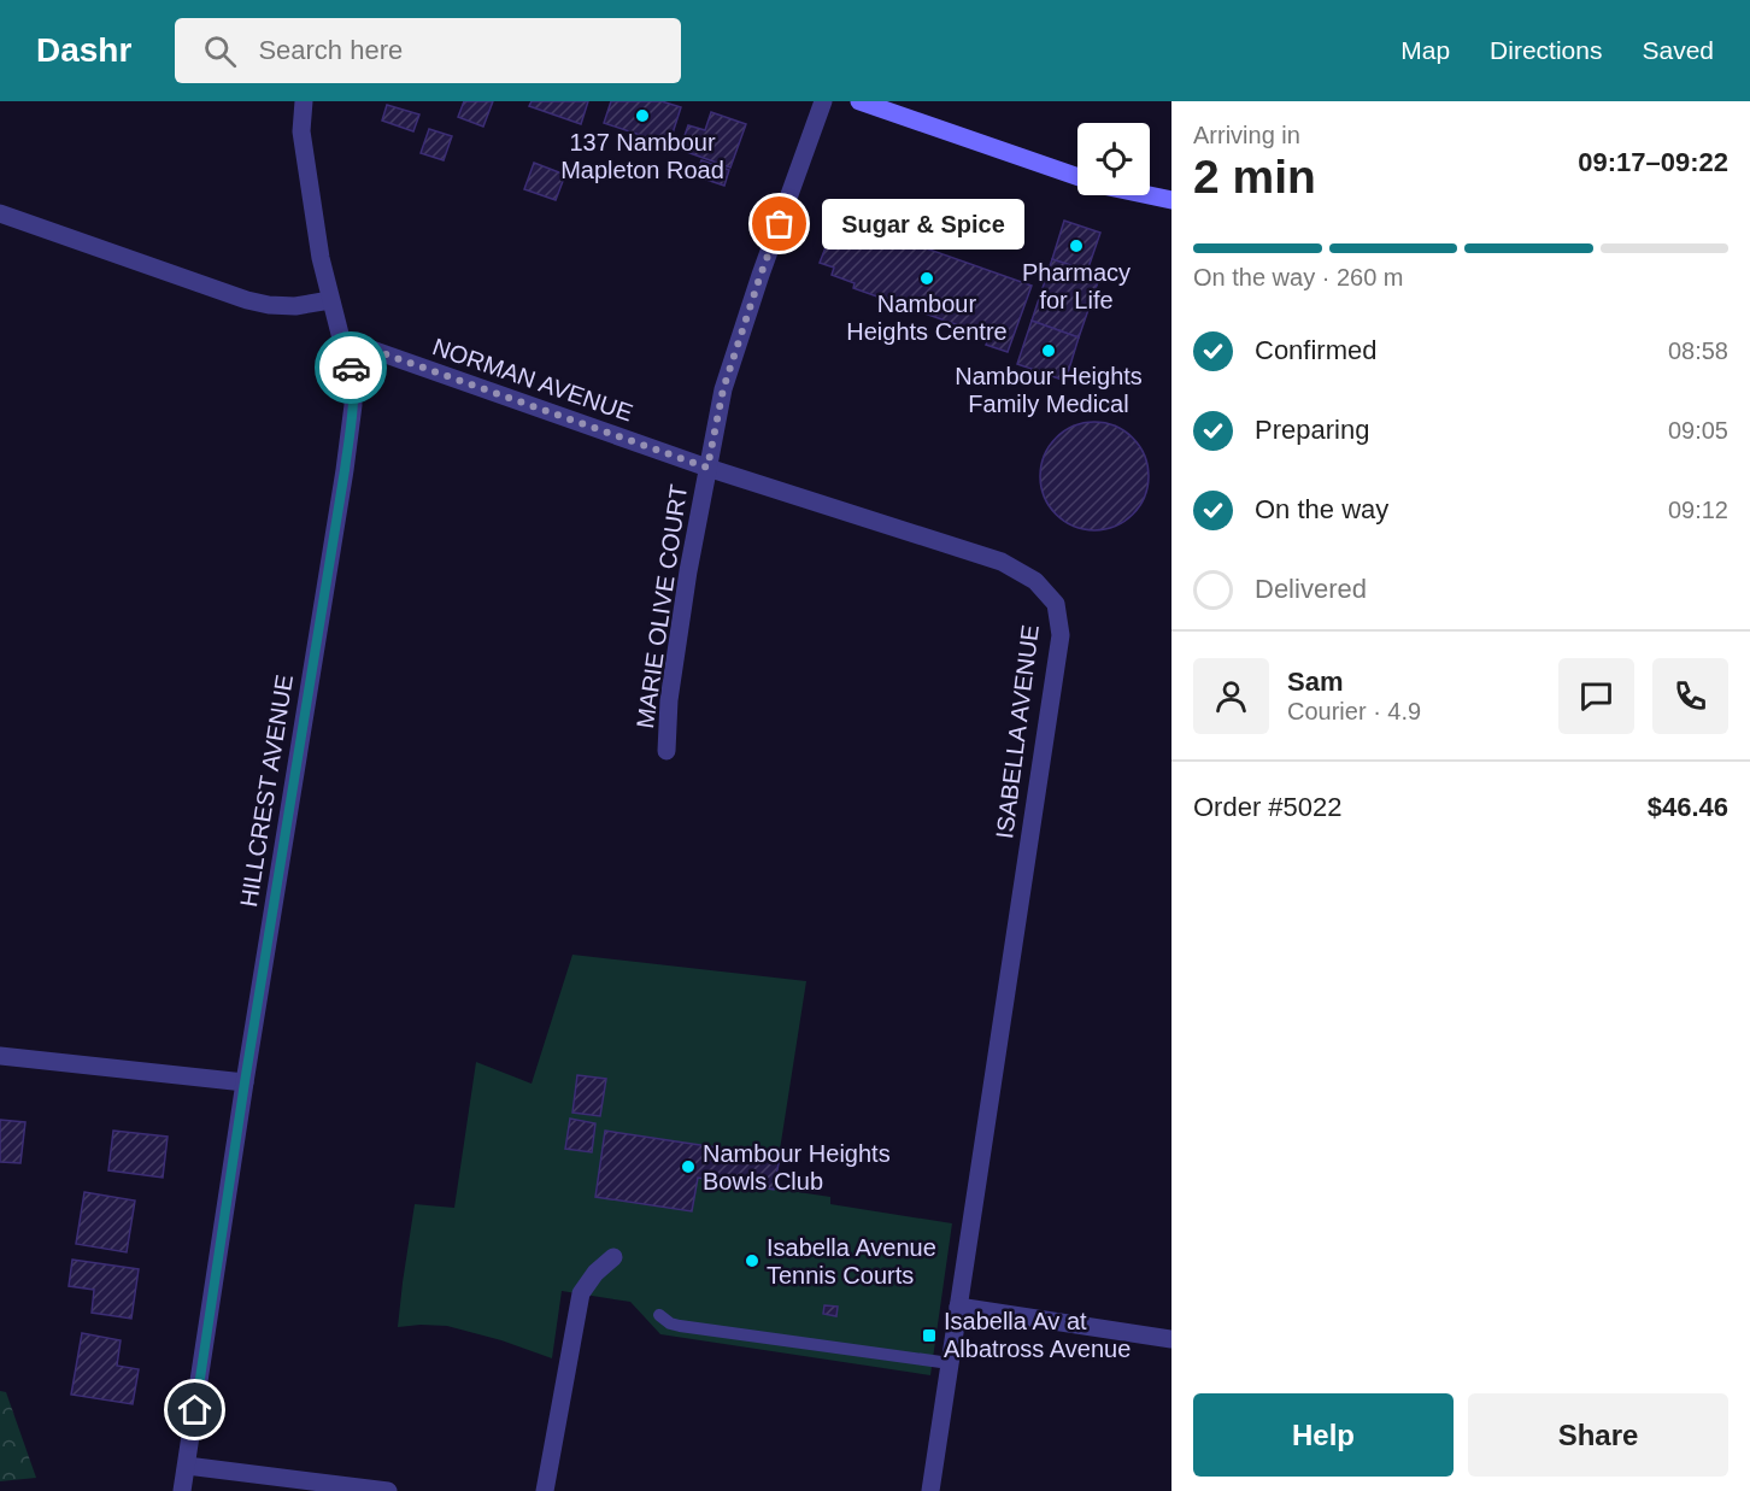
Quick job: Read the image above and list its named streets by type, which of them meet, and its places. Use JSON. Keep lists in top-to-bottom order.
{
  "streets": {
    "street": [
      "NORMAN AVENUE",
      "MARIE OLIVE COURT",
      "ISABELLA AVENUE",
      "HILLCREST AVENUE"
    ]
  },
  "crossings": [
    ["NORMAN AVENUE", "MARIE OLIVE COURT"],
    ["NORMAN AVENUE", "ISABELLA AVENUE"],
    ["NORMAN AVENUE", "HILLCREST AVENUE"],
    ["MARIE OLIVE COURT", "ISABELLA AVENUE"]
  ],
  "places": {
    "other": [
      "137 Nambour Mapleton Road",
      "Sugar & Spice",
      "Pharmacy for Life",
      "Nambour Heights Centre",
      "Nambour Heights Family Medical",
      "Nambour Heights Bowls Club",
      "Isabella Avenue Tennis Courts"
    ],
    "transit": ["Isabella Av at Albatross Avenue"]
  },
  "page": {
    "header": "Dashr",
    "search": "Search here",
    "nav": ["Map", "Directions", "Saved"],
    "heading": ["2 min", "Arriving in", "09:17–09:22"],
    "panel": [
      "Sam",
      "Courier · 4.9",
      "Order #5022",
      "$46.46"
    ],
    "bubble": "Sugar & Spice",
    "bar": "On the way · 260 m",
    "list": [
      ["Confirmed", "08:58"],
      ["Preparing", "09:05"],
      ["On the way", "09:12"],
      "Delivered"
    ],
    "buttons": ["Help", "Share"]
  }
}
